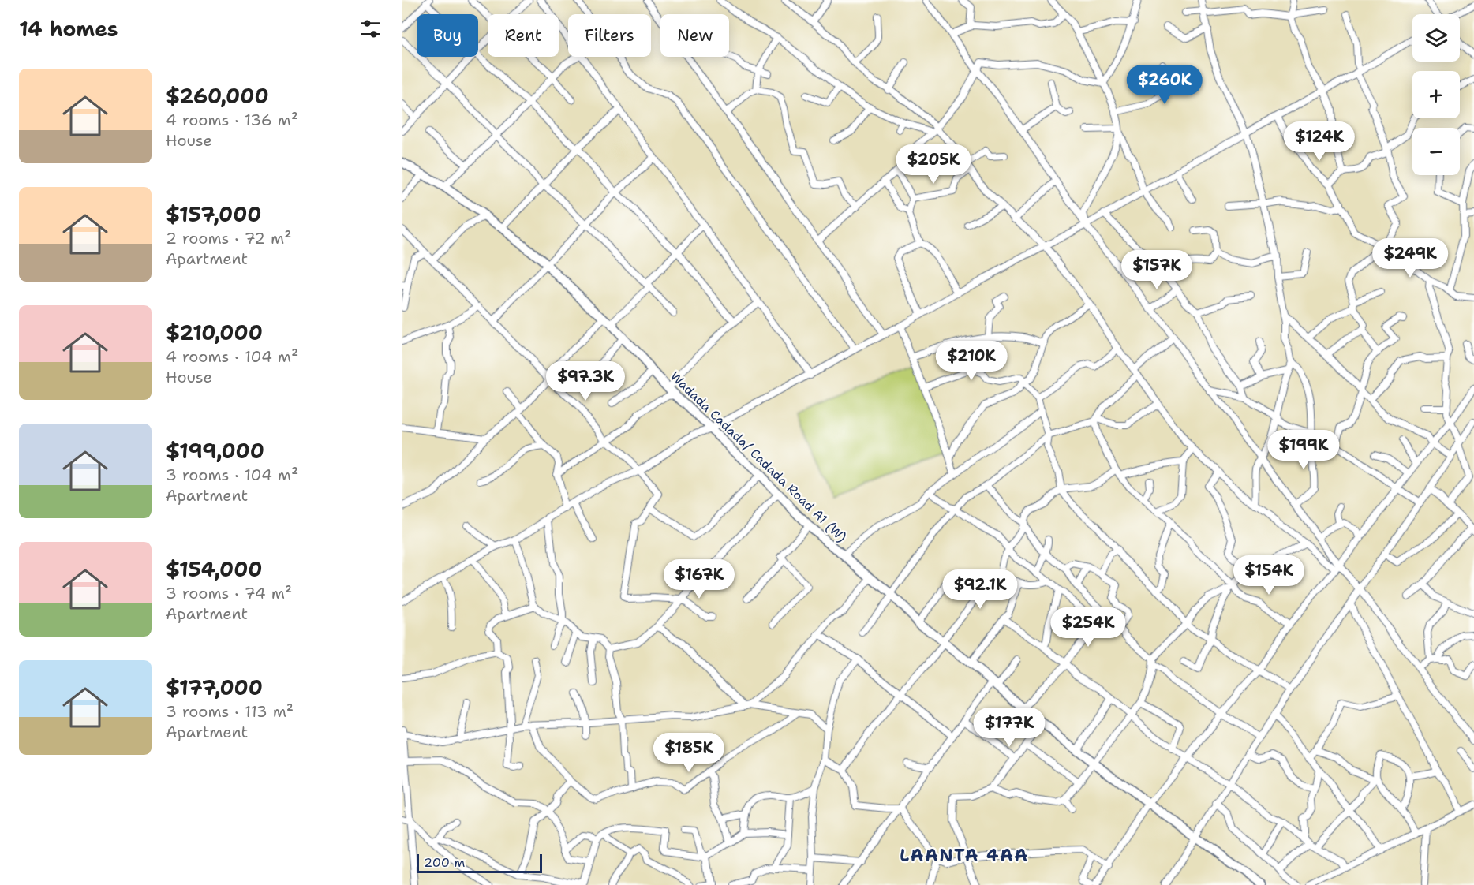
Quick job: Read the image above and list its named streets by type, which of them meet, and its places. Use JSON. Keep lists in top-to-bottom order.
{
  "streets": {
    "main road": ["Wadada Cadada/ Cadada Road A1 (W)"]
  },
  "districts": ["LAANTA 4AA"],
  "scale_bar": "200 m",
  "page": {
    "heading": "14 homes",
    "map_buttons": ["+", "−"],
    "chip": [
      "Buy",
      "Rent",
      "Filters",
      "New"
    ],
    "list": [
      {
        "name": "$260,000",
        "note": "4 rooms · 136 m² · House"
      },
      {
        "name": "$157,000",
        "note": "2 rooms · 72 m² · Apartment"
      },
      {
        "name": "$210,000",
        "note": "4 rooms · 104 m² · House"
      },
      {
        "name": "$199,000",
        "note": "3 rooms · 104 m² · Apartment"
      },
      {
        "name": "$154,000",
        "note": "3 rooms · 74 m² · Apartment"
      },
      {
        "name": "$177,000",
        "note": "3 rooms · 113 m² · Apartment"
      }
    ],
    "price": [
      "$260K",
      "$124K",
      "$205K",
      "$249K",
      "$157K",
      "$210K",
      "$97.3K",
      "$199K",
      "$154K",
      "$167K",
      "$92.1K",
      "$254K",
      "$177K",
      "$185K"
    ],
    "scale": "200 m"
  }
}
